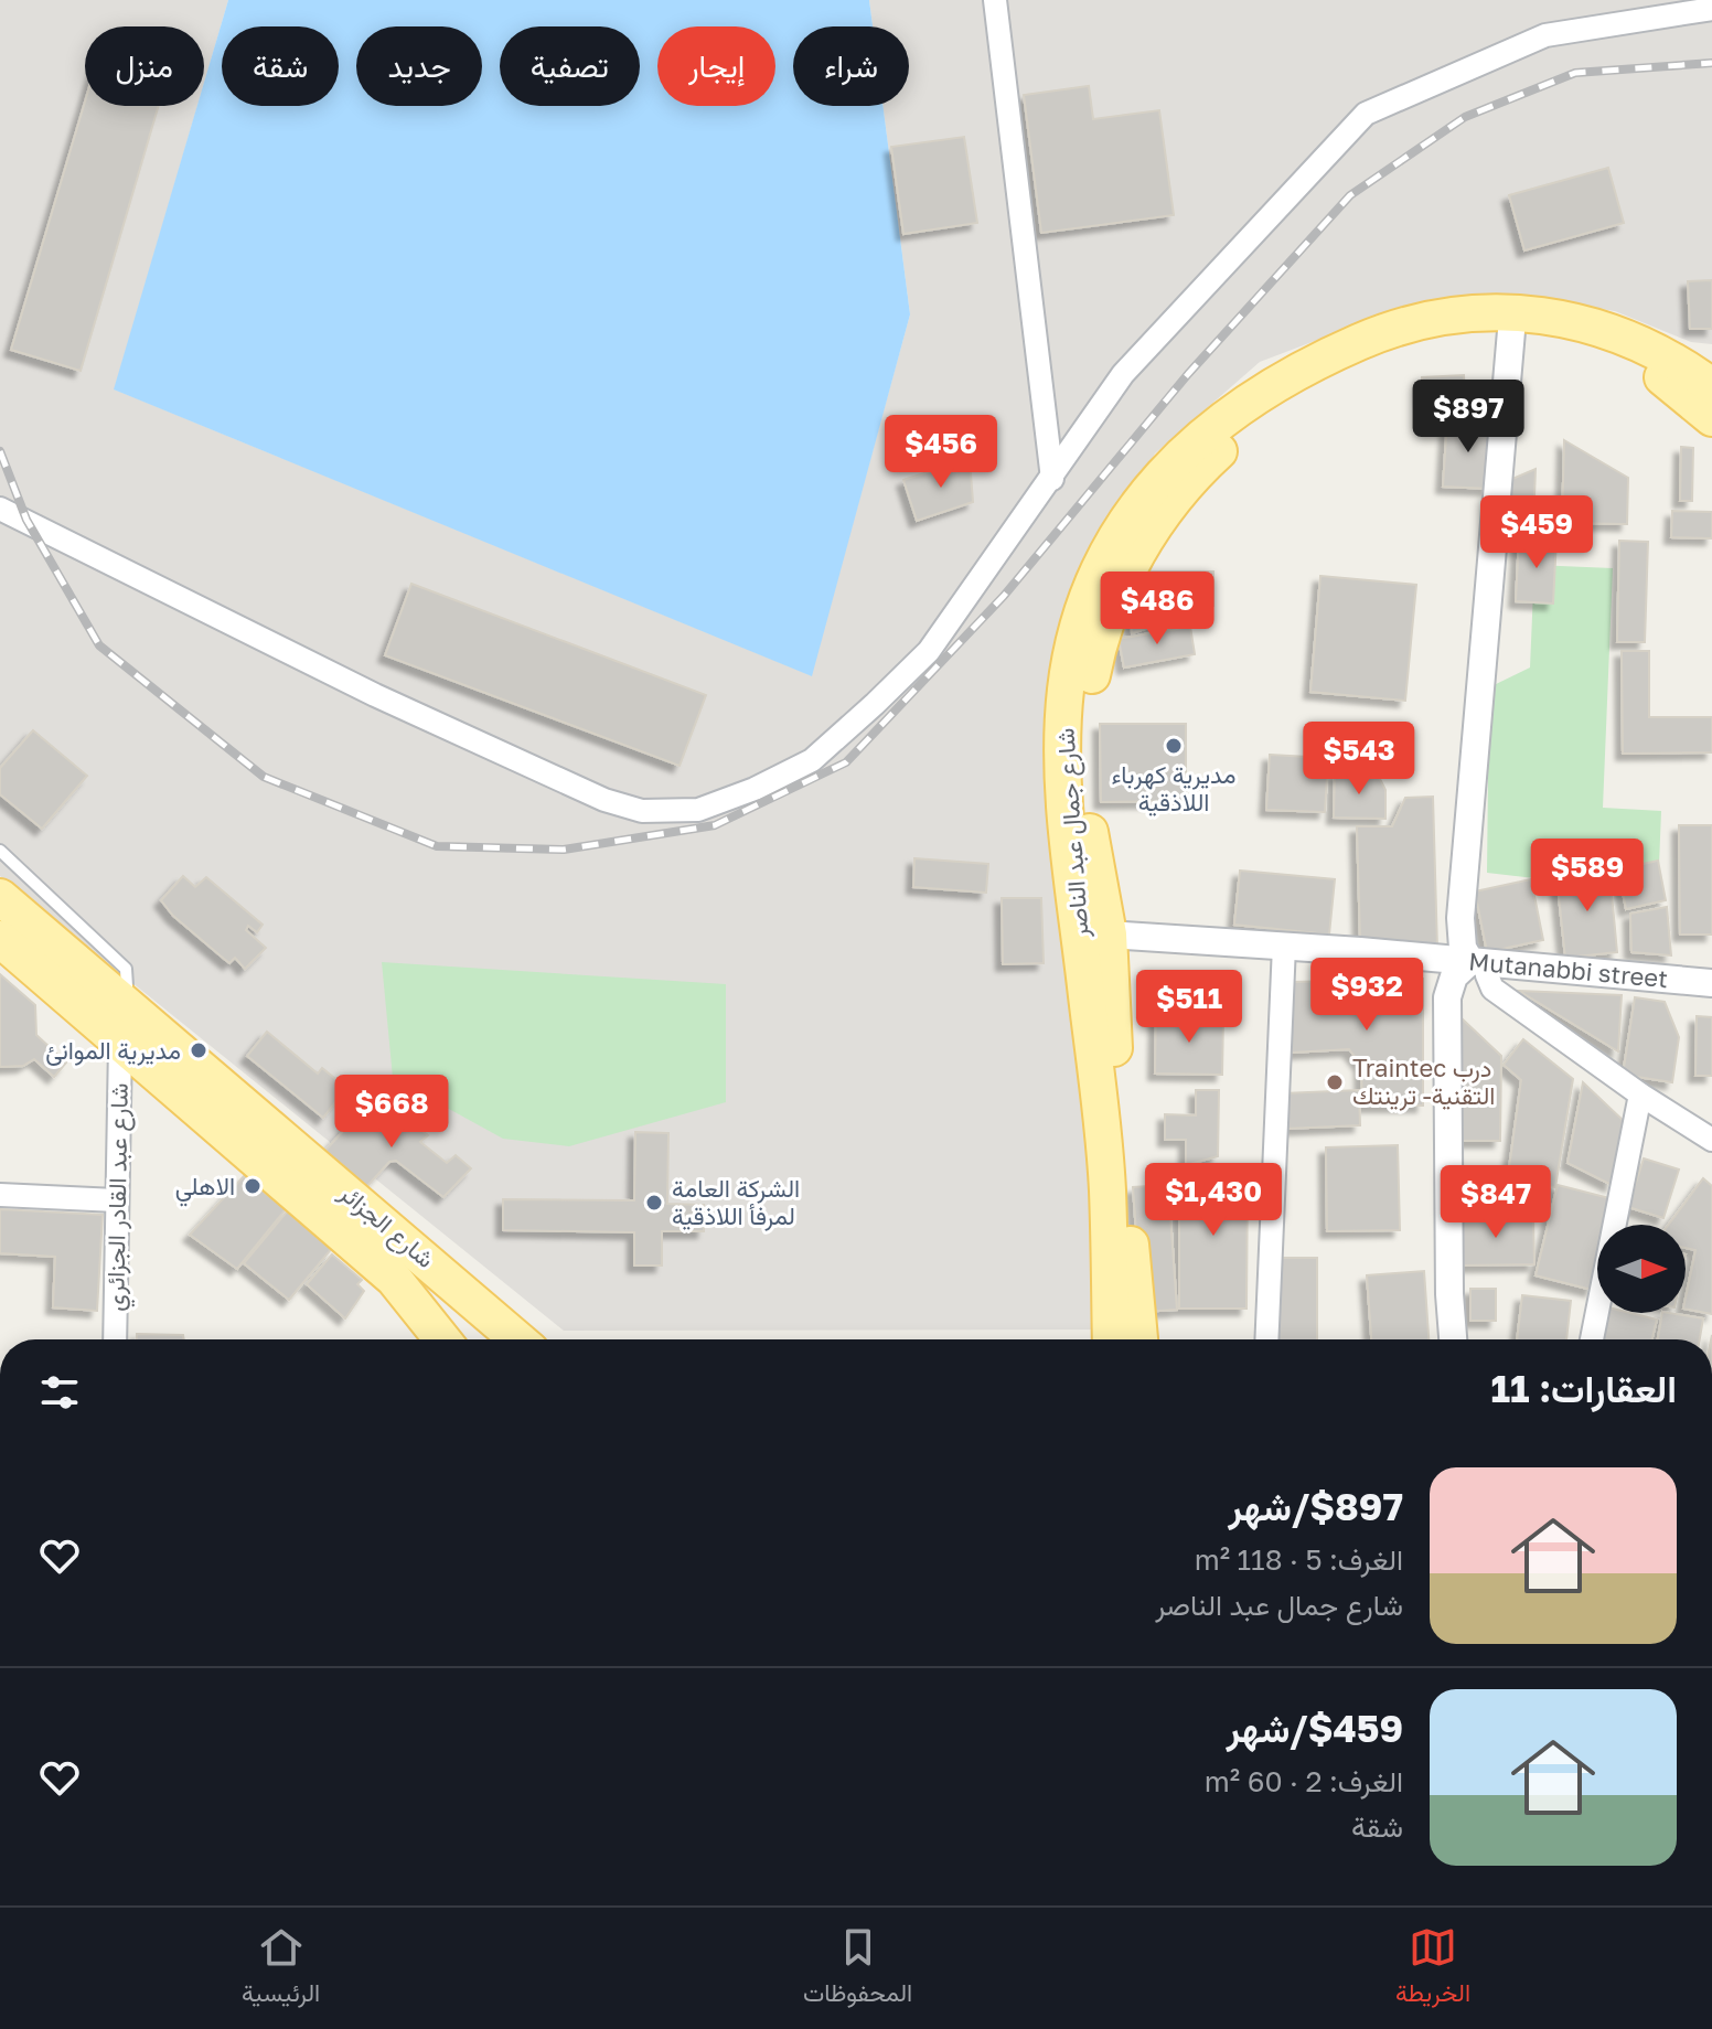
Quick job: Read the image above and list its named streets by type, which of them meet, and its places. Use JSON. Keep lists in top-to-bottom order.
{
  "streets": {
    "main road": ["شارع جمال عبد الناصر", "شارع الجزائر"],
    "street": ["Mutanabbi street", "شارع عبد القادر الجزائري"]
  },
  "crossings": [
    ["شارع جمال عبد الناصر", "Mutanabbi street"],
    ["شارع عبد القادر الجزائري", "شارع الجزائر"]
  ],
  "places": [
    "مديرية كهرباء اللاذقية",
    "مديرية الموانئ",
    "Traintec درب التقنية- ترينتك",
    "الاهلي",
    "الشركة العامة لمرفأ اللاذقية"
  ],
  "north": "right",
  "page": {
    "chip": [
      "شراء",
      "إيجار",
      "تصفية",
      "جديد",
      "شقة",
      "منزل"
    ],
    "price": [
      "$897",
      "$456",
      "$459",
      "$486",
      "$543",
      "$589",
      "$932",
      "$511",
      "$668",
      "$1,430",
      "$847"
    ],
    "heading": "العقارات: 11",
    "list": [
      {
        "name": "$897/شهر",
        "note": "الغرف: 5 · 118 m² · شارع جمال عبد الناصر"
      },
      {
        "name": "$459/شهر",
        "note": "الغرف: 2 · 60 m² · شقة"
      }
    ],
    "tabs": ["الخريطة", "المحفوظات", "الرئيسية"]
  }
}
